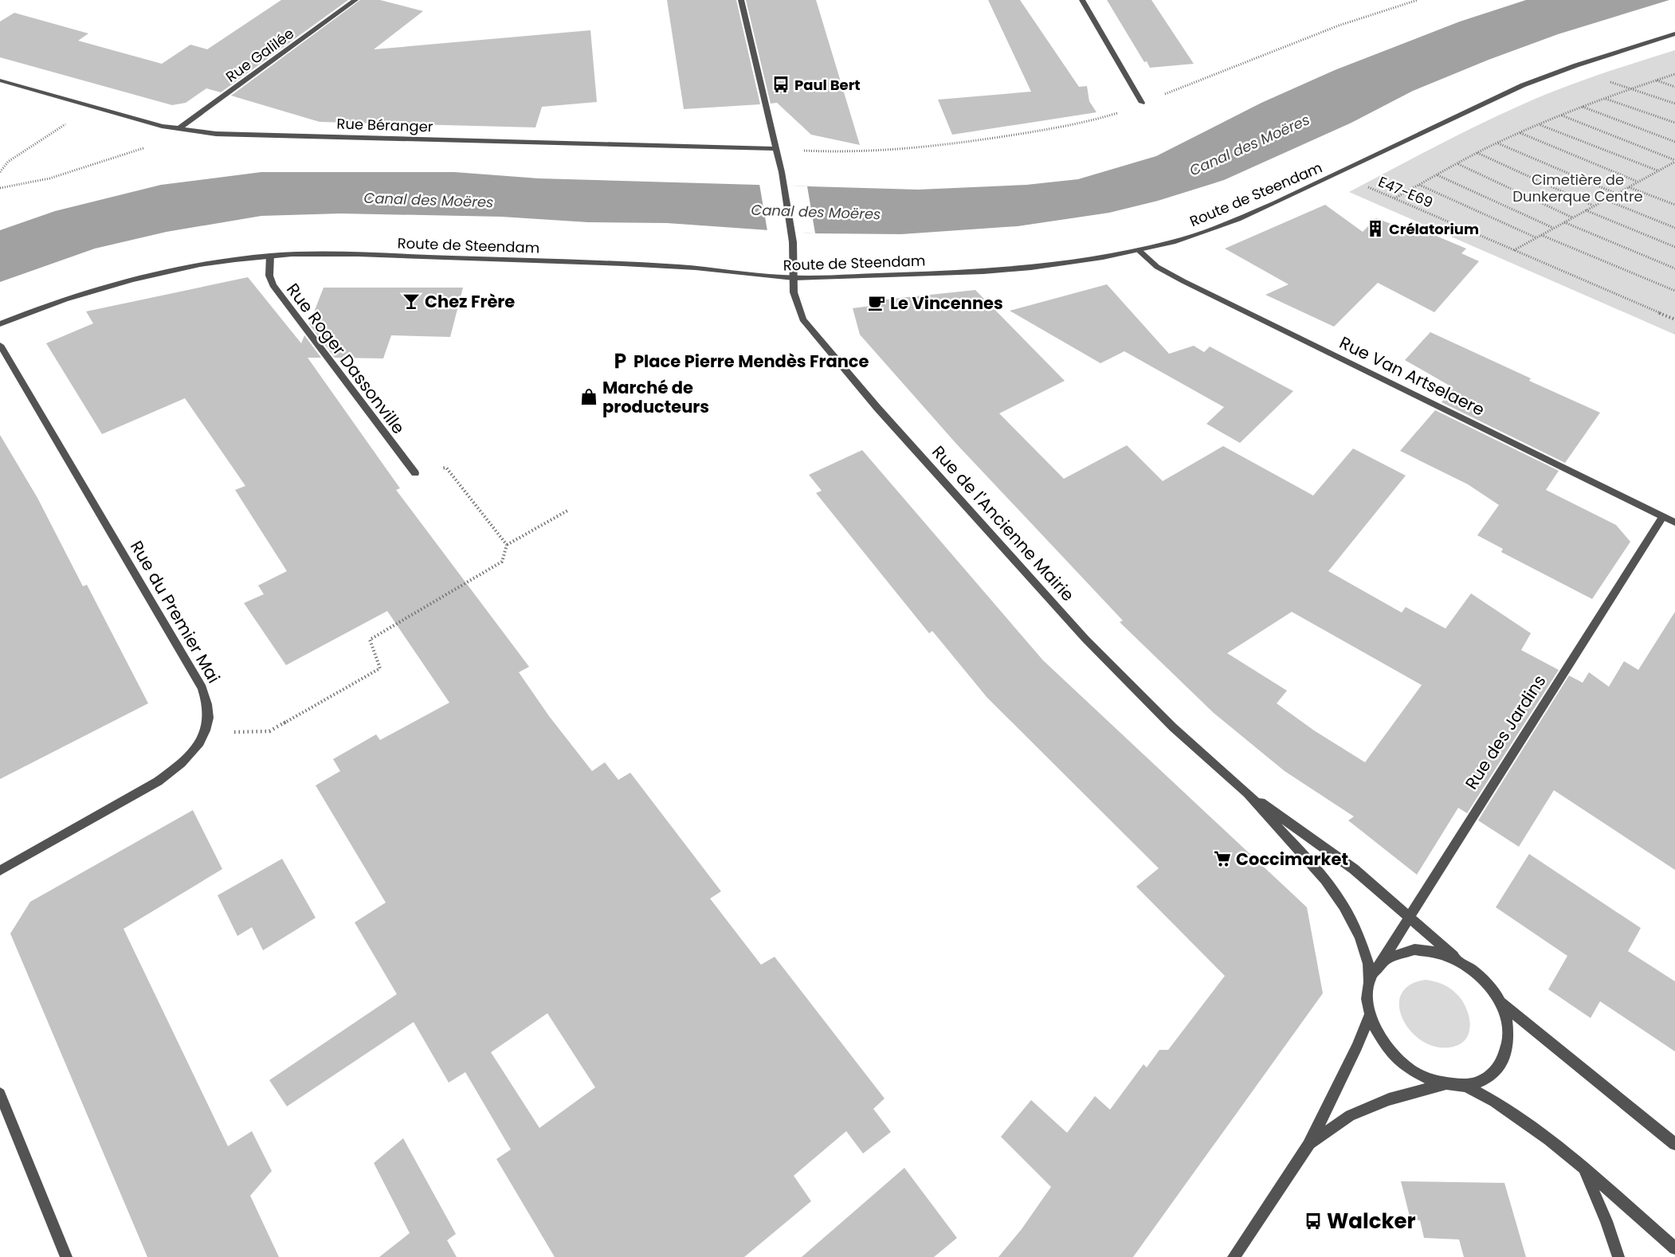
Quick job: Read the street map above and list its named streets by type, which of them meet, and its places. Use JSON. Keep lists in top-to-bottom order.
{
  "streets": {
    "street": [
      "Rue Galilée",
      "Rue Béranger",
      "Route de Steendam",
      "Rue Roger Dassonville",
      "Rue Van Artselaere",
      "Rue de l'Ancienne Mairie",
      "Rue du Premier Mai",
      "Rue des Jardins"
    ],
    "path": ["E47-E69"]
  },
  "crossings": [
    ["Rue Galilée", "Rue Béranger"],
    ["Rue Béranger", "Rue de l'Ancienne Mairie"],
    ["Route de Steendam", "Rue Roger Dassonville"],
    ["Route de Steendam", "Rue Van Artselaere"],
    ["Route de Steendam", "Rue de l'Ancienne Mairie"],
    ["Rue Van Artselaere", "Rue des Jardins"],
    ["Rue de l'Ancienne Mairie", "Rue des Jardins"]
  ],
  "water": ["Canal des Moëres"],
  "parks": ["Cimetière de Dunkerque Centre"],
  "places": {
    "bus stop": ["Paul Bert", "Walcker"],
    "building": ["Crélatorium"],
    "bar": ["Chez Frère"],
    "cafe": ["Le Vincennes"],
    "parking": ["Place Pierre Mendès France"],
    "shop": ["Marché de producteurs"],
    "supermarket": ["Coccimarket"]
  }
}
